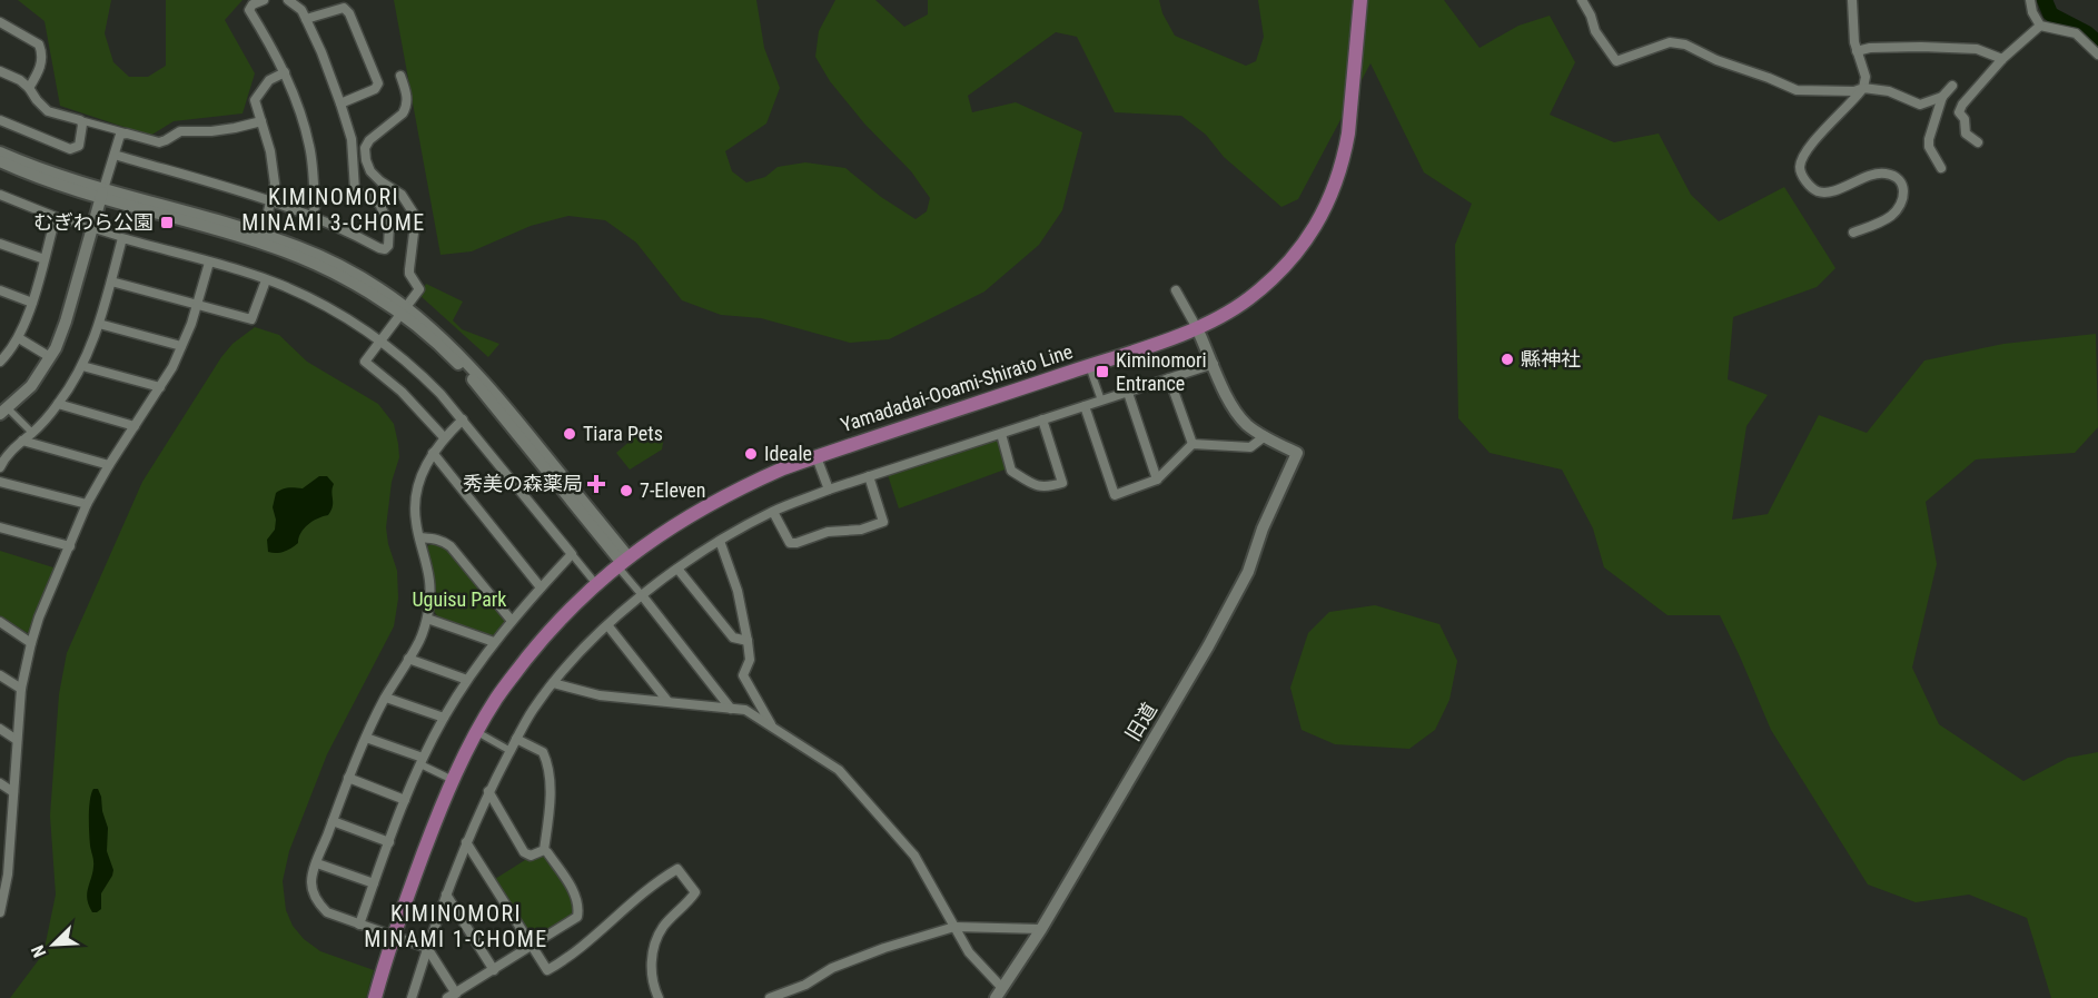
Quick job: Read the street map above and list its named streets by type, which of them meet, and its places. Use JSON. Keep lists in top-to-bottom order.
{
  "streets": {
    "main road": ["Yamadadai-Ooami-Shirato Line"],
    "street": ["旧道"]
  },
  "districts": ["KIMINOMORI MINAMI 3-CHOME", "KIMINOMORI MINAMI 1-CHOME"],
  "parks": ["Uguisu Park"],
  "places": {
    "transit": ["むぎわら公園", "Kiminomori Entrance"],
    "other": [
      "縣神社",
      "Tiara Pets",
      "Ideale",
      "7-Eleven"
    ],
    "health": ["秀美の森薬局"]
  },
  "north": "bottom left"
}
